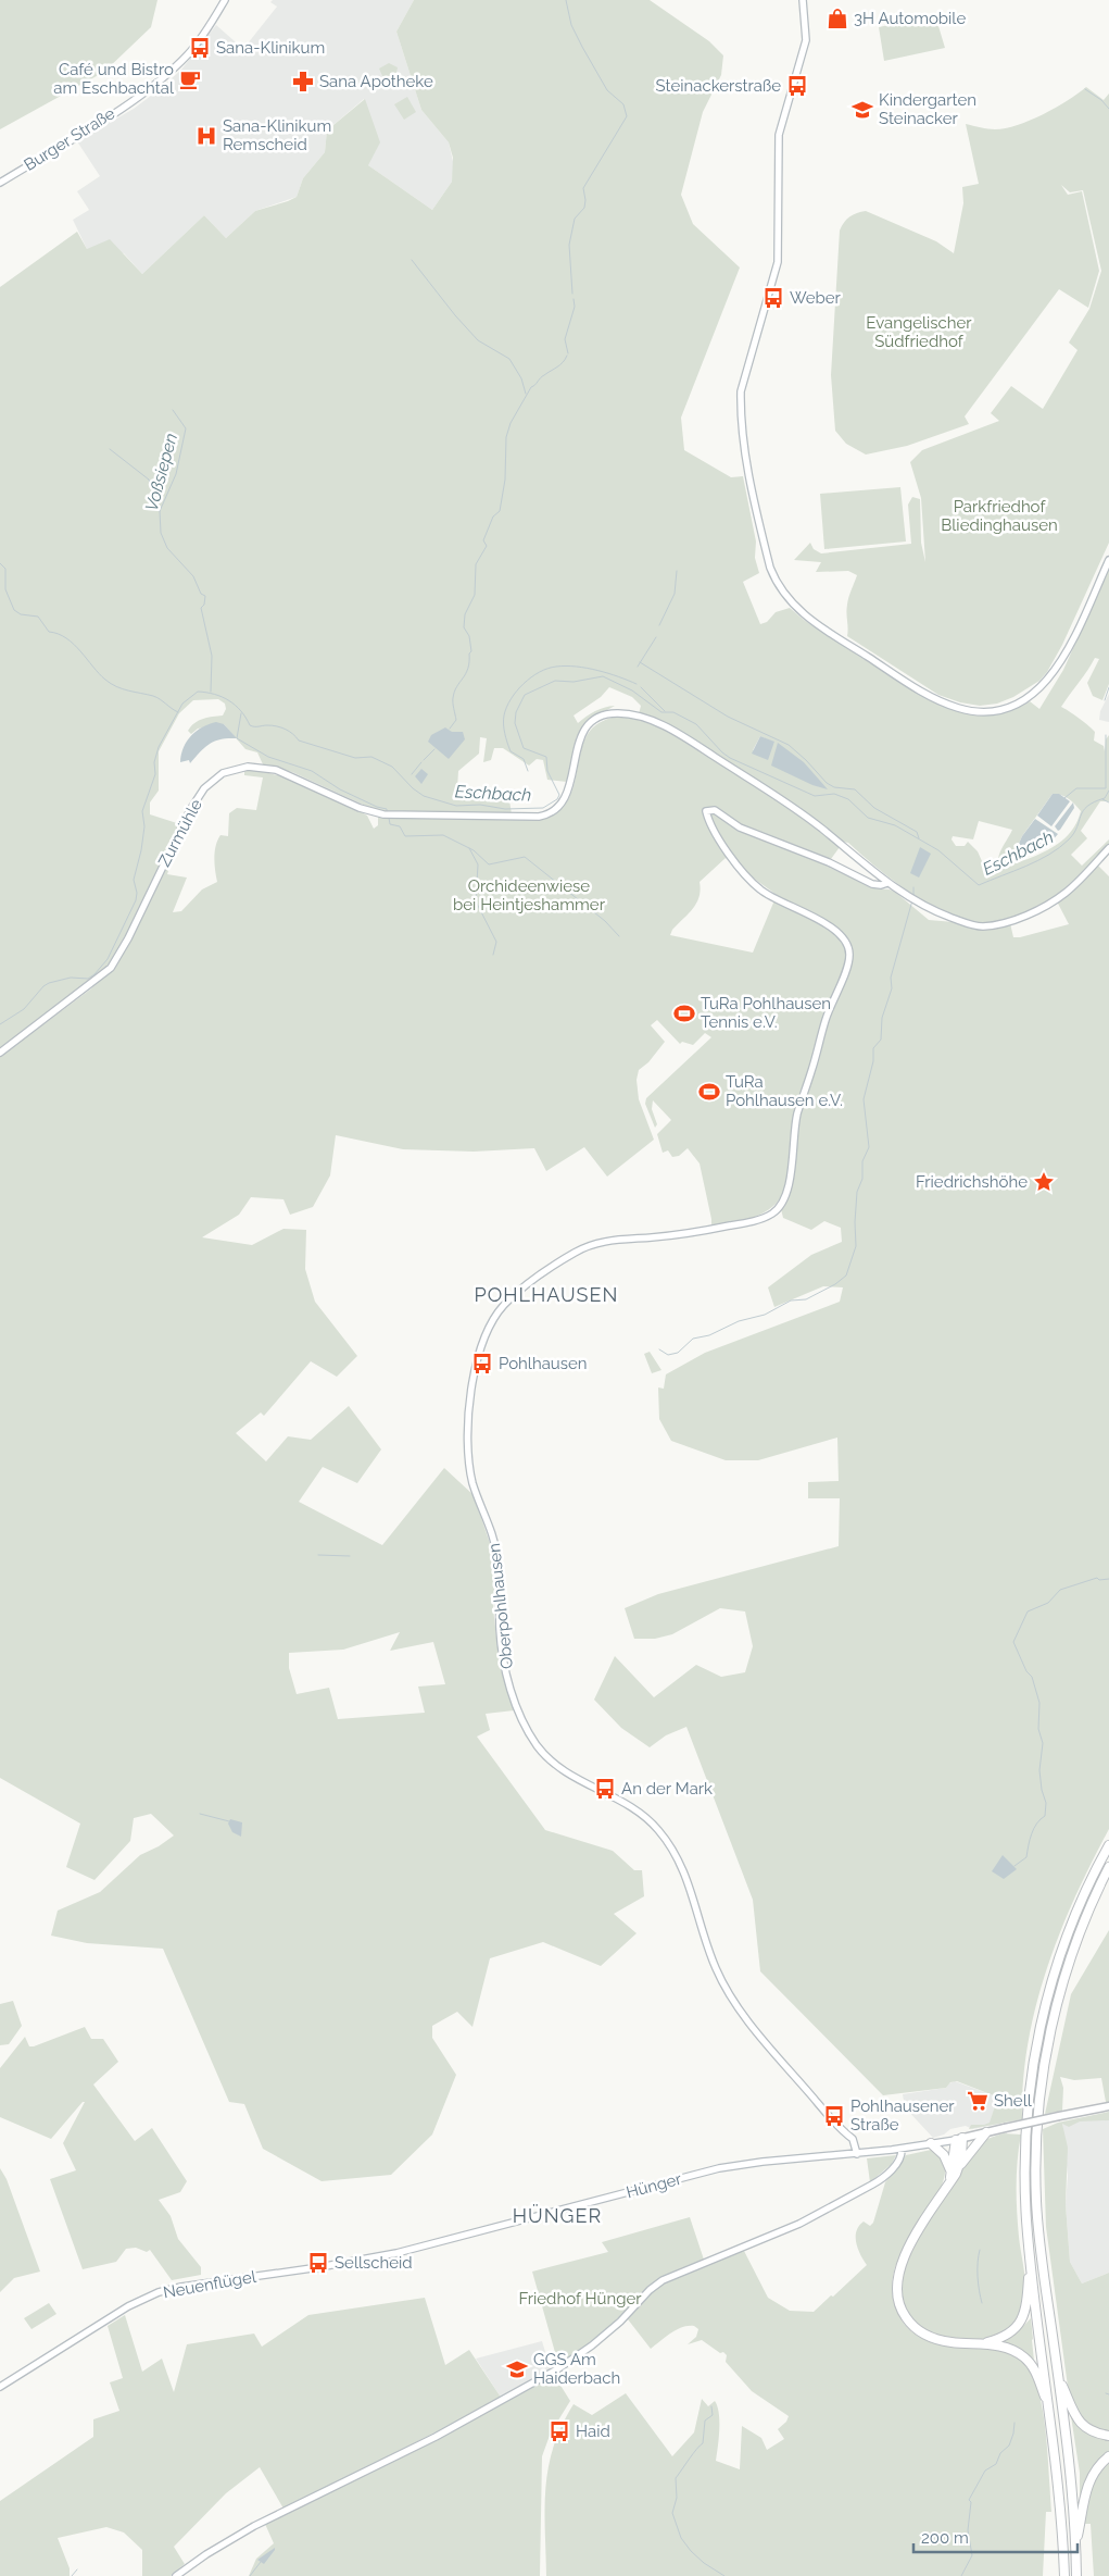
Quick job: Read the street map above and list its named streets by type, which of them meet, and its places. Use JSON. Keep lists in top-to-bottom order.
{
  "streets": {
    "main road": [
      "Burger Straße",
      "Zurmühle",
      "Oberpohlhausen",
      "Hünger",
      "Neuenflügel"
    ]
  },
  "crossings": [
    ["Zurmühle", "Oberpohlhausen"],
    ["Oberpohlhausen", "Hünger"],
    ["Hünger", "Neuenflügel"]
  ],
  "districts": ["POHLHAUSEN", "HÜNGER"],
  "water": ["Voßsiepen", "Eschbach"],
  "parks": [
    "Evangelischer Südfriedhof",
    "Parkfriedhof Bliedinghausen",
    "Orchideenwiese bei Heintjeshammer",
    "Friedhof Hünger"
  ],
  "places": {
    "shop": ["3H Automobile"],
    "bus stop": [
      "Sana-Klinikum",
      "Steinackerstraße",
      "Weber",
      "Pohlhausen",
      "An der Mark",
      "Pohlhausener Straße",
      "Sellscheid",
      "Haid"
    ],
    "cafe": ["Café und Bistro am Eschbachtal"],
    "pharmacy": ["Sana Apotheke"],
    "school or university": ["Kindergarten Steinacker", "GGS Am Haiderbach"],
    "hospital": ["Sana-Klinikum Remscheid"],
    "sports": ["TuRa Pohlhausen Tennis e.V.", "TuRa Pohlhausen e.V."],
    "place": ["Friedrichshöhe"],
    "supermarket": ["Shell"]
  },
  "scale_bar": "200 m"
}
